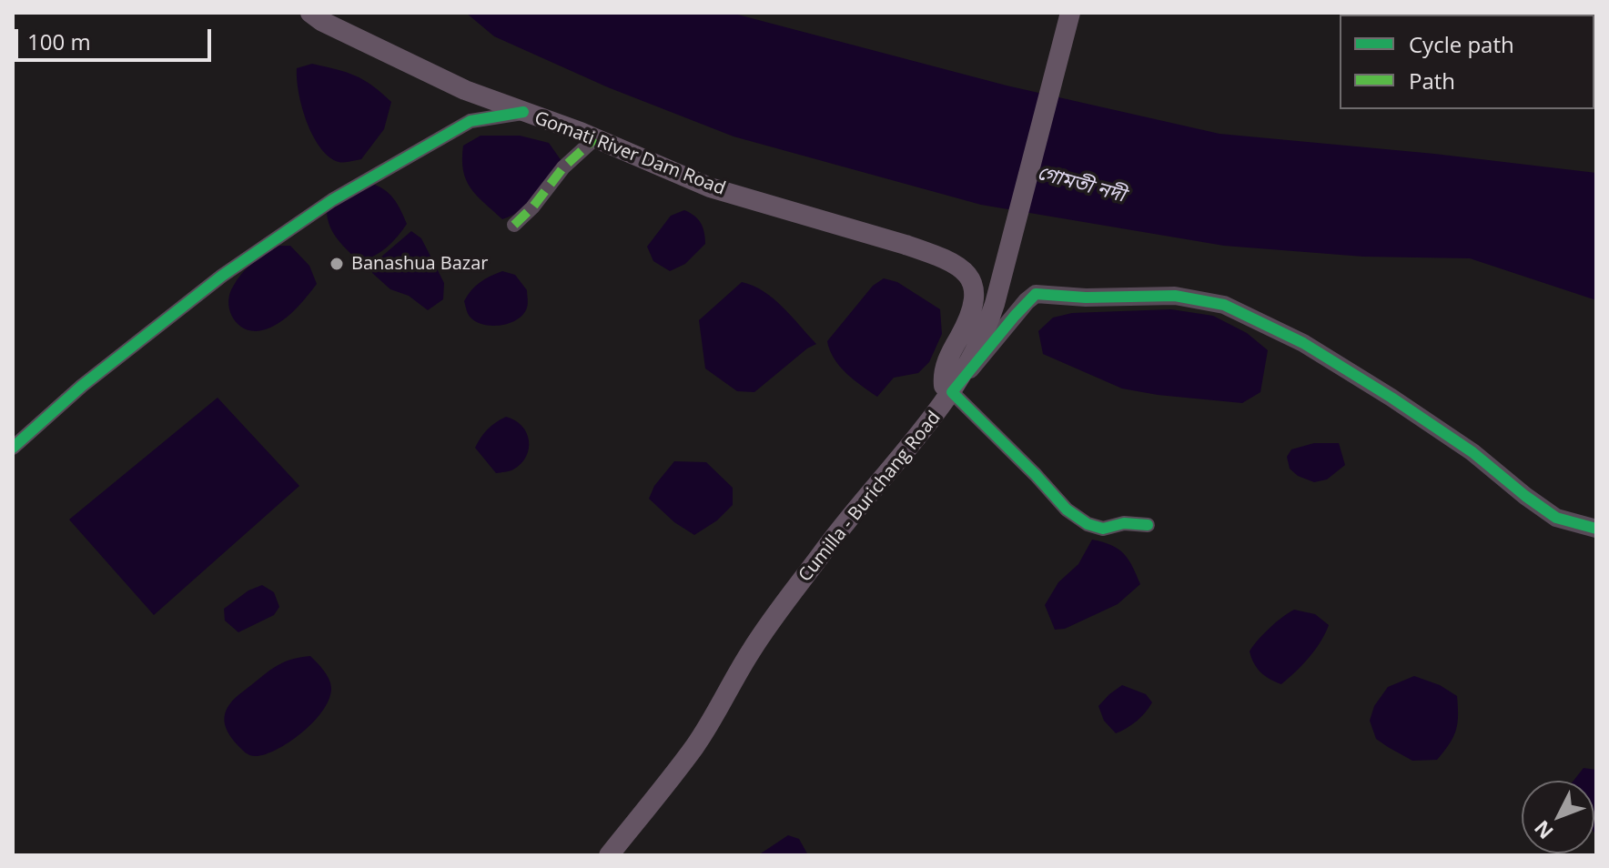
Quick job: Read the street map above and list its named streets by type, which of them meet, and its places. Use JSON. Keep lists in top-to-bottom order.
{
  "streets": {
    "main road": ["Gomati River Dam Road", "Cumilla - Burichang Road"]
  },
  "crossings": [
    ["Gomati River Dam Road", "Cumilla - Burichang Road"]
  ],
  "water": ["গোমতী নদী"],
  "places": ["Banashua Bazar"],
  "legend": ["Cycle path", "Path"],
  "scale_bar": "100 m",
  "north": "bottom left"
}
